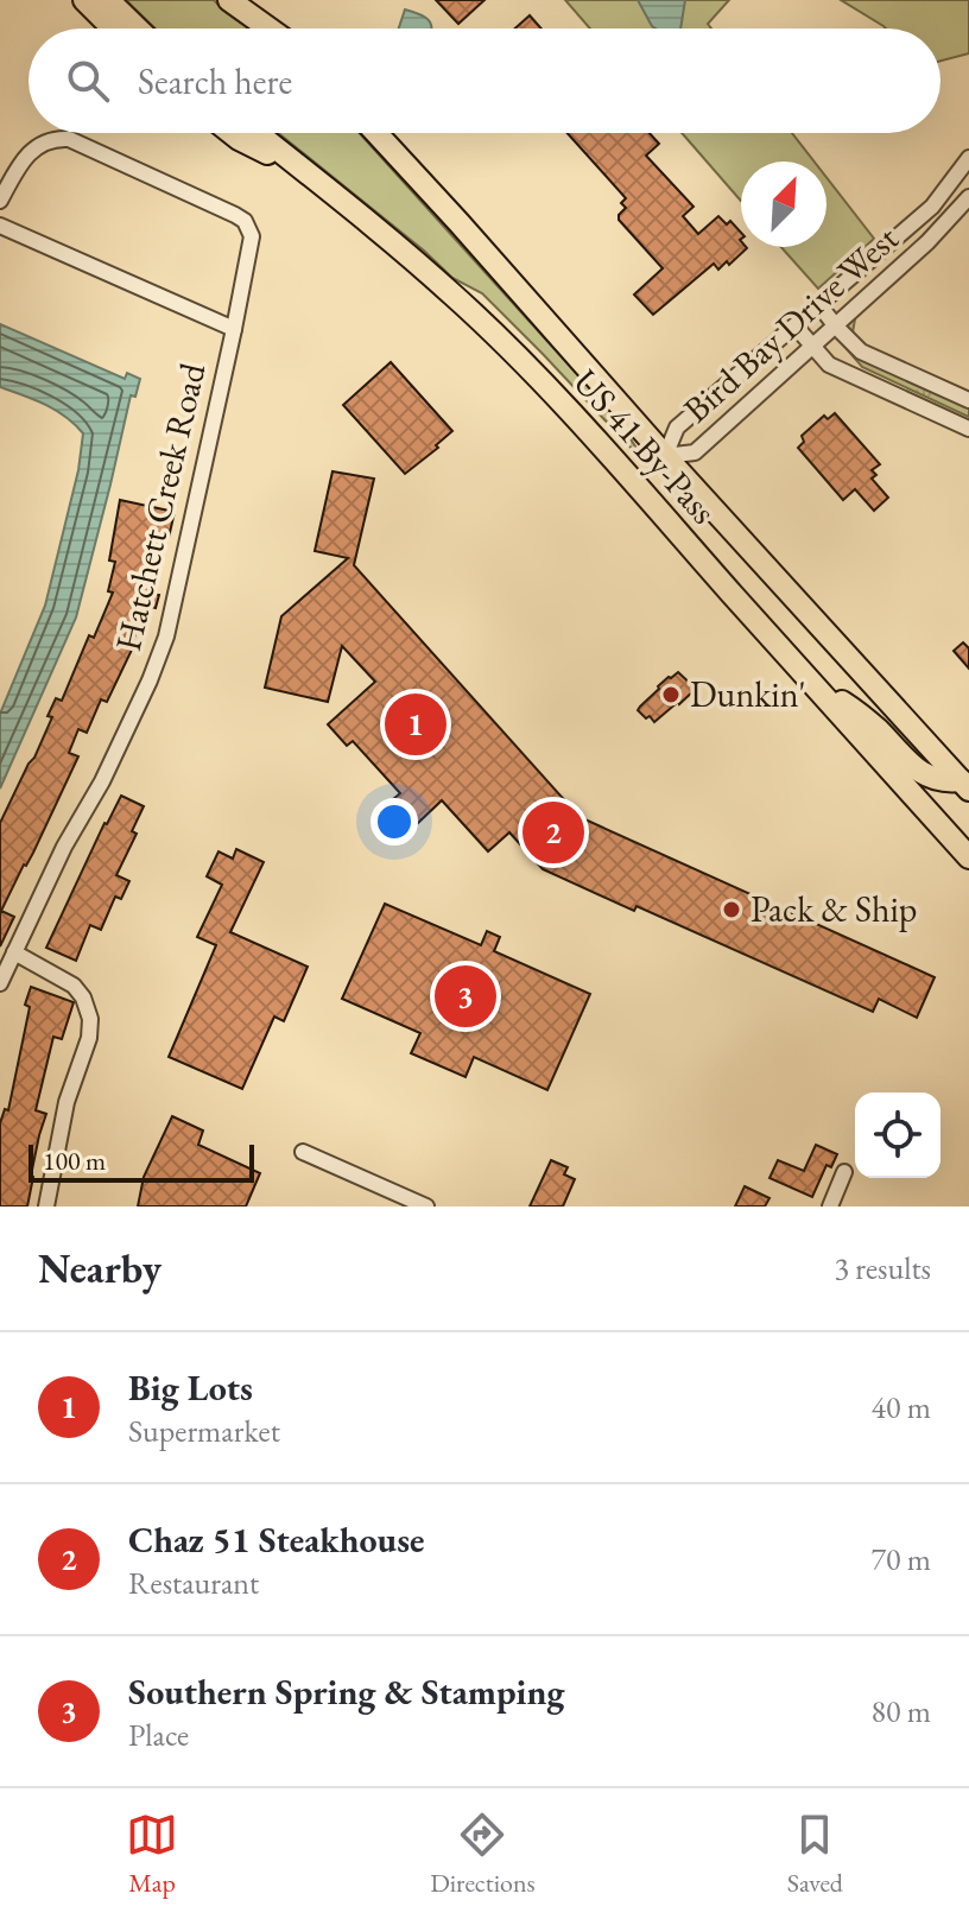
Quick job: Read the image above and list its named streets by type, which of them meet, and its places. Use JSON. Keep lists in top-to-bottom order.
{
  "streets": {
    "main road": ["US 41 By-Pass"],
    "street": ["Bird Bay Drive West", "Hatchett Creek Road"]
  },
  "crossings": [
    ["Bird Bay Drive West", "US 41 By-Pass"]
  ],
  "places": ["Dunkin'", "Pack & Ship"],
  "scale_bar": "100 m",
  "north": "top right",
  "page": {
    "search": "Search here",
    "pins": ["1", "2", "3"],
    "scale": "100 m",
    "heading": ["Nearby", "3 results"],
    "list": [
      {
        "mark": "1",
        "name": "Big Lots",
        "note": "Supermarket",
        "value": "40 m"
      },
      {
        "mark": "2",
        "name": "Chaz 51 Steakhouse",
        "note": "Restaurant",
        "value": "70 m"
      },
      {
        "mark": "3",
        "name": "Southern Spring & Stamping",
        "note": "Place",
        "value": "80 m"
      }
    ],
    "nav": ["Map", "Directions", "Saved"]
  }
}
